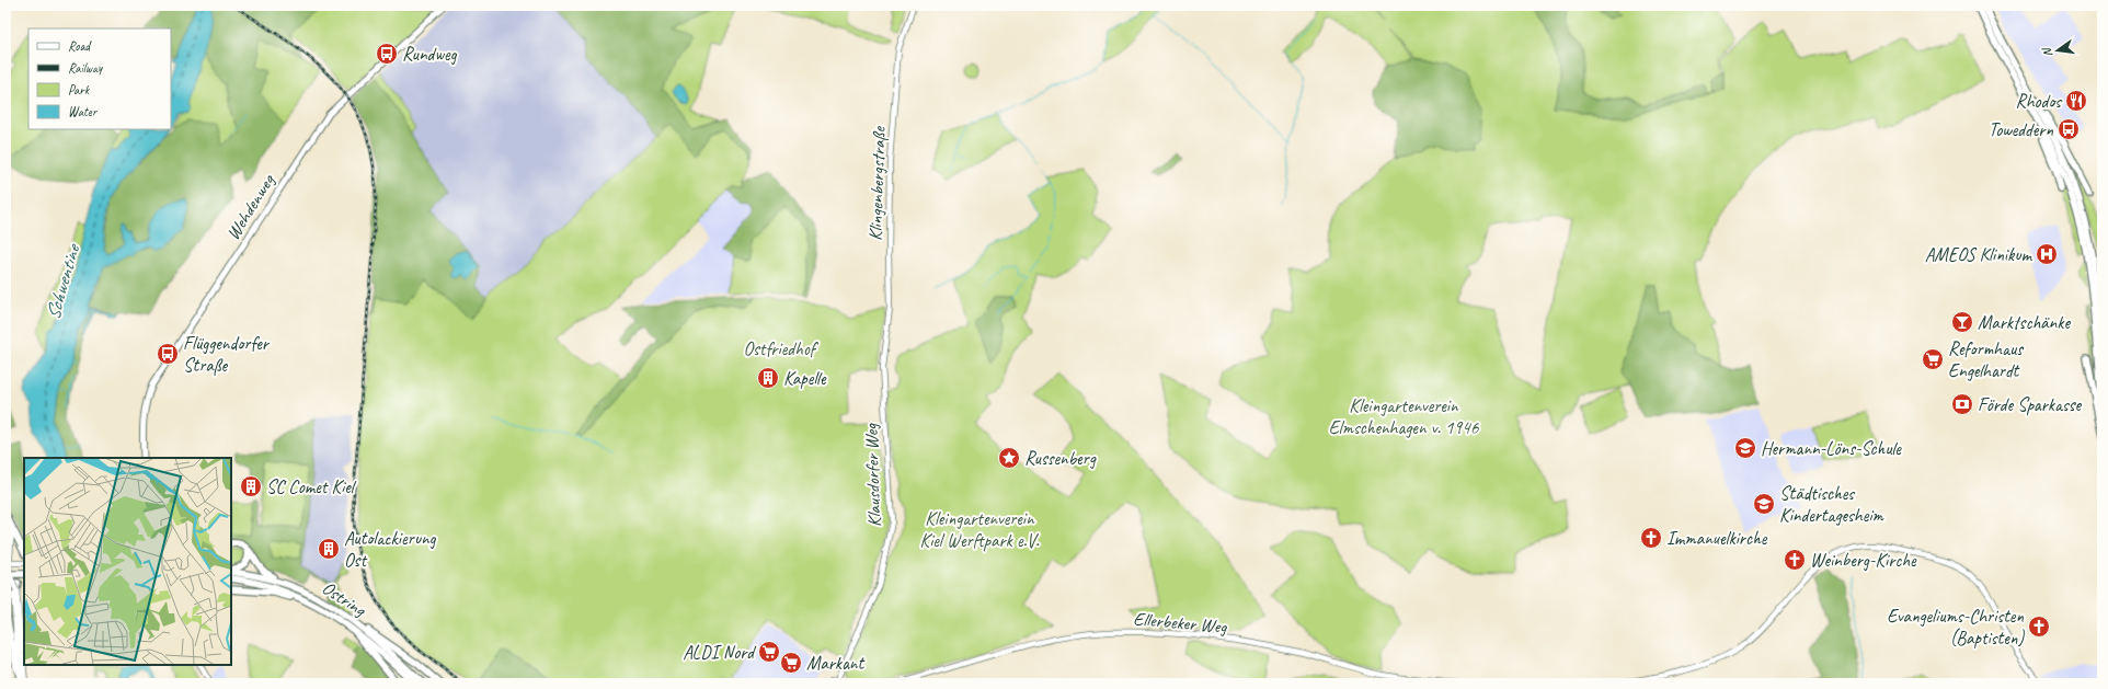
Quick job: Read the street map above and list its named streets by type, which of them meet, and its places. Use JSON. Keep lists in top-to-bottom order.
{
  "streets": {
    "main road": ["Wehdenweg", "Ostring"],
    "street": ["Klingenbergstraße", "Klausdorfer Weg", "Ellerbeker Weg"]
  },
  "crossings": [
    ["Klingenbergstraße", "Klausdorfer Weg"]
  ],
  "water": ["Schwentine"],
  "parks": ["Ostfriedhof", "Kleingartenverein Elmschenhagen v. 1946", "Kleingartenverein Kiel Werftpark e.V."],
  "places": {
    "bus stop": ["Rundweg", "Toweddern", "Flüggendorfer Straße"],
    "restaurant": ["Rhodos"],
    "hospital": ["AMEOS Klinikum"],
    "bar": ["Marktschänke"],
    "supermarket": ["Reformhaus Engelhardt", "ALDI Nord", "Markant"],
    "building": ["Kapelle", "SC Comet Kiel", "Autolackierung Ost"],
    "bank": ["Förde Sparkasse"],
    "school or university": ["Hermann-Löns-Schule", "Städtisches Kindertagesheim"],
    "place": ["Russenberg"],
    "church": ["Immanuelkirche", "Weinberg-Kirche", "Evangeliums-Christen (Baptisten)"]
  },
  "legend": [
    "Road",
    "Railway",
    "Park",
    "Water"
  ],
  "north": "left"
}
